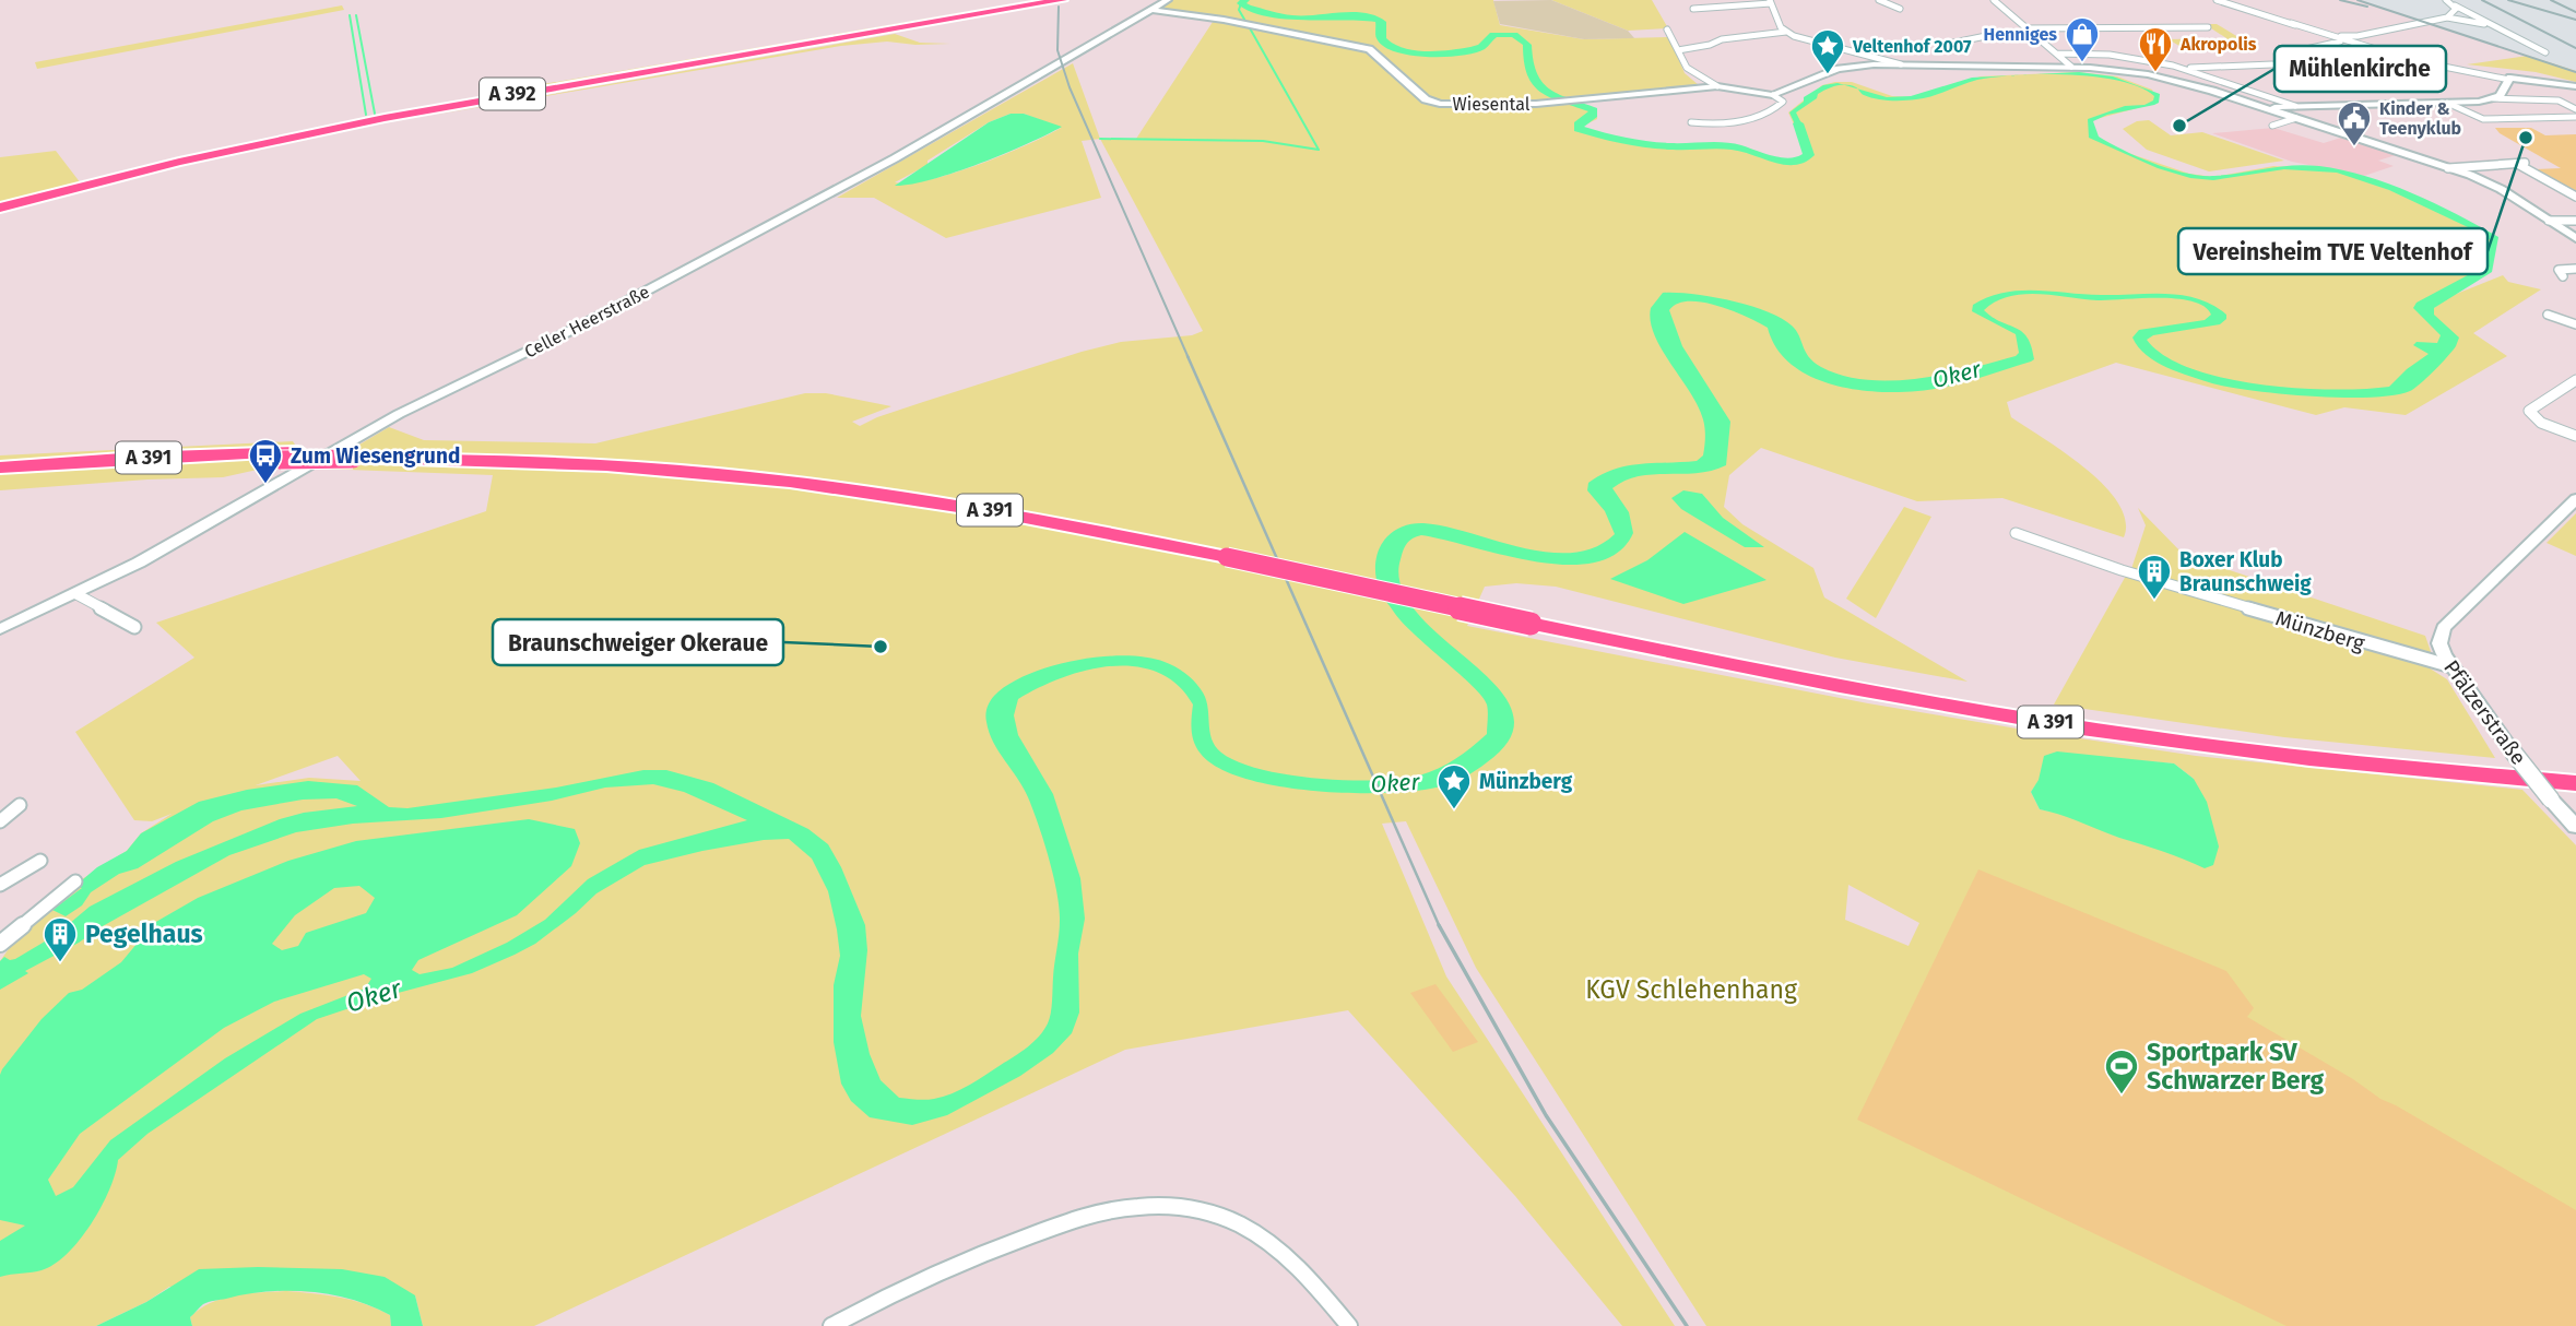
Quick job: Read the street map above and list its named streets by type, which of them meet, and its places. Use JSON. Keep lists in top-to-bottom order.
{
  "streets": {
    "highway": ["A 392", "A 391"],
    "street": [
      "Wiesental",
      "Celler Heerstraße",
      "Münzberg",
      "Pfälzerstraße"
    ]
  },
  "crossings": [
    ["Wiesental", "Celler Heerstraße"],
    ["Münzberg", "Pfälzerstraße"]
  ],
  "water": ["Oker"],
  "parks": ["KGV Schlehenhang"],
  "places": {
    "shop": ["Henniges"],
    "restaurant": ["Akropolis"],
    "place": ["Veltenhof 2007", "Münzberg"],
    "other": ["Mühlenkirche", "Vereinsheim TVE Veltenhof", "Braunschweiger Okeraue"],
    "public building": ["Kinder & Teenyklub"],
    "bus stop": ["Zum Wiesengrund"],
    "building": ["Boxer Klub Braunschweig", "Pegelhaus"],
    "sports": ["Sportpark SV Schwarzer Berg"]
  }
}
